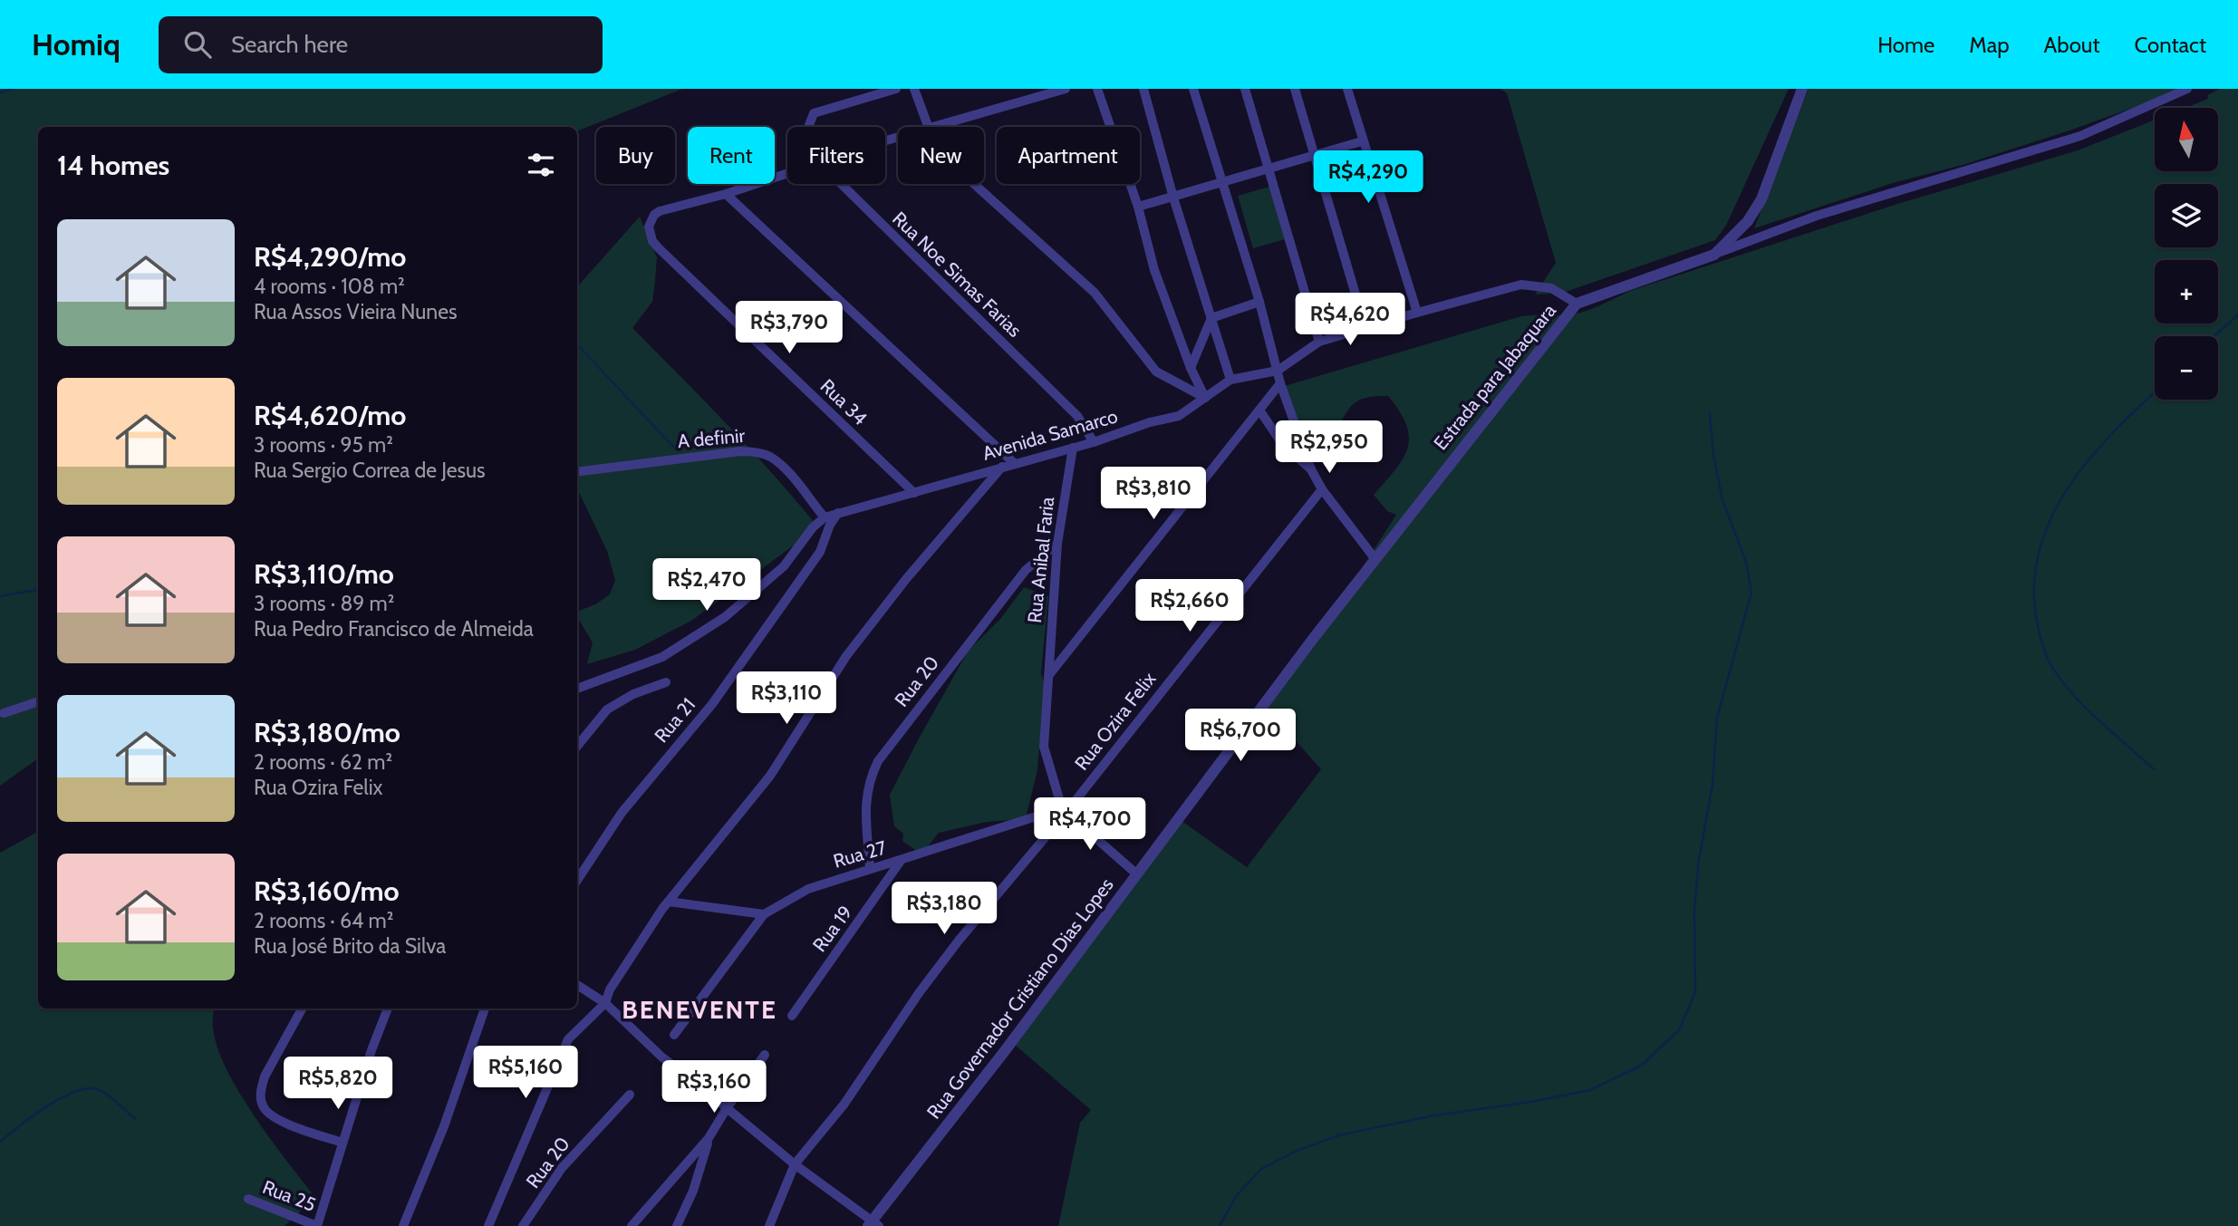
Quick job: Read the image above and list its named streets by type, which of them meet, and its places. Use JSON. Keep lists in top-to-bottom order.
{
  "streets": {
    "street": [
      "Rua Noe Simas Farias",
      "Estrada para Jabaquara",
      "Rua 34",
      "Avenida Samarco",
      "A definir",
      "Rua Anibal Faria",
      "Rua 20",
      "Rua 21",
      "Rua Ozira Felix",
      "Rua 27",
      "Rua 19",
      "Rua Governador Cristiano Dias Lopes",
      "Rua 25"
    ]
  },
  "crossings": [
    ["Rua Noe Simas Farias", "Avenida Samarco"],
    ["Estrada para Jabaquara", "Rua Governador Cristiano Dias Lopes"],
    ["Rua 34", "Avenida Samarco"],
    ["Avenida Samarco", "A definir"],
    ["Avenida Samarco", "Rua Anibal Faria"],
    ["Avenida Samarco", "Rua 21"],
    ["Rua Anibal Faria", "Rua 20"],
    ["Rua Anibal Faria", "Rua Ozira Felix"],
    ["Rua Anibal Faria", "Rua 27"],
    ["Rua 20", "Rua 27"],
    ["Rua Ozira Felix", "Rua 27"],
    ["Rua 27", "Rua 19"]
  ],
  "districts": ["BENEVENTE"],
  "north": "top",
  "page": {
    "header": "Homiq",
    "search": "Search here",
    "nav": [
      "Home",
      "Map",
      "About",
      "Contact"
    ],
    "map_buttons": ["+", "−"],
    "chip": [
      "Buy",
      "Rent",
      "Filters",
      "New",
      "Apartment"
    ],
    "heading": "14 homes",
    "price": [
      "R$4,290",
      "R$4,620",
      "R$3,790",
      "R$2,950",
      "R$3,810",
      "R$2,470",
      "R$2,660",
      "R$3,110",
      "R$6,700",
      "R$4,700",
      "R$3,180",
      "R$5,160",
      "R$5,820",
      "R$3,160"
    ],
    "list": [
      {
        "name": "R$4,290/mo",
        "note": "4 rooms · 108 m² · Rua Assos Vieira Nunes"
      },
      {
        "name": "R$4,620/mo",
        "note": "3 rooms · 95 m² · Rua Sergio Correa de Jesus"
      },
      {
        "name": "R$3,110/mo",
        "note": "3 rooms · 89 m² · Rua Pedro Francisco de Almeida"
      },
      {
        "name": "R$3,180/mo",
        "note": "2 rooms · 62 m² · Rua Ozira Felix"
      },
      {
        "name": "R$3,160/mo",
        "note": "2 rooms · 64 m² · Rua José Brito da Silva"
      }
    ]
  }
}
